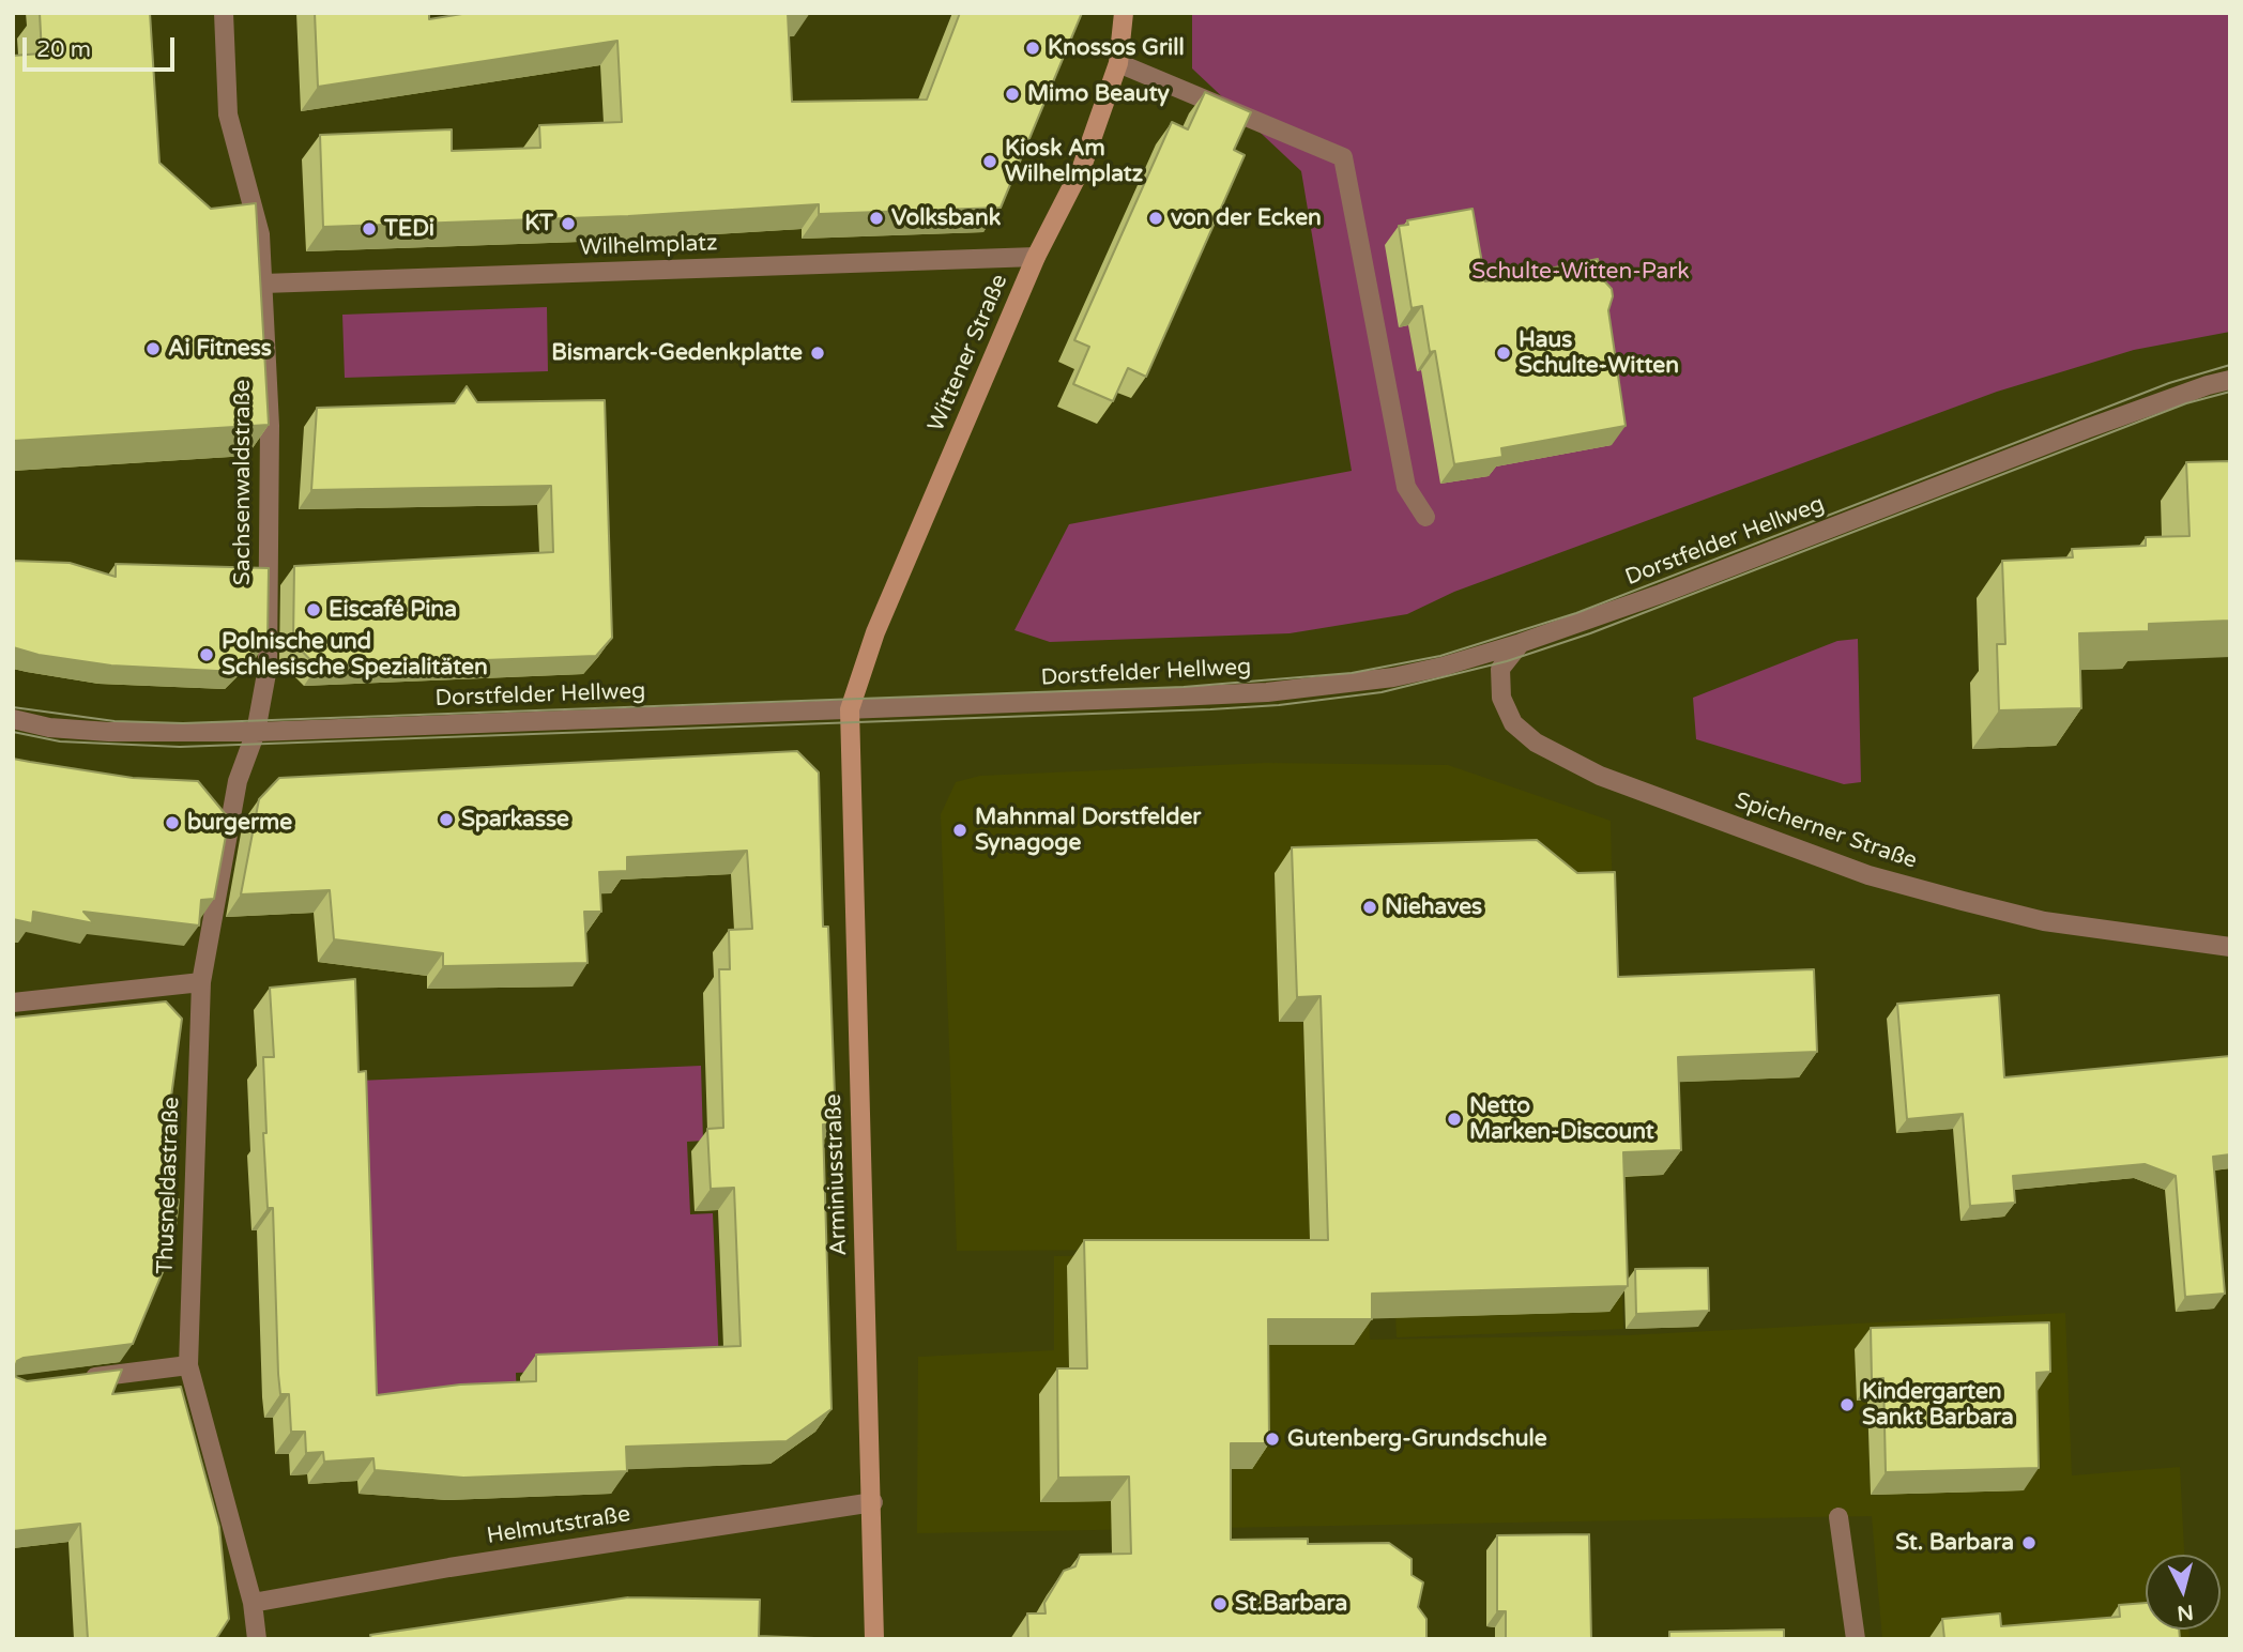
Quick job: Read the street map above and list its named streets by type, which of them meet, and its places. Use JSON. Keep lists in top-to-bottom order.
{
  "streets": {
    "main road": ["Wittener Straße", "Arminiusstraße"],
    "street": [
      "Wilhelmplatz",
      "Sachsenwaldstraße",
      "Dorstfelder Hellweg",
      "Spicherner Straße",
      "Thusneldastraße",
      "Helmutstraße"
    ]
  },
  "crossings": [
    ["Wilhelmplatz", "Wittener Straße"],
    ["Wilhelmplatz", "Sachsenwaldstraße"],
    ["Wittener Straße", "Dorstfelder Hellweg"],
    ["Wittener Straße", "Arminiusstraße"],
    ["Sachsenwaldstraße", "Dorstfelder Hellweg"],
    ["Sachsenwaldstraße", "Thusneldastraße"],
    ["Dorstfelder Hellweg", "Spicherner Straße"],
    ["Dorstfelder Hellweg", "Arminiusstraße"],
    ["Dorstfelder Hellweg", "Thusneldastraße"],
    ["Arminiusstraße", "Helmutstraße"],
    ["Thusneldastraße", "Helmutstraße"]
  ],
  "parks": ["Schulte-Witten-Park"],
  "places": [
    "Knossos Grill",
    "Mimo Beauty",
    "Kiosk Am Wilhelmplatz",
    "Volksbank",
    "von der Ecken",
    "KT",
    "TEDi",
    "Ai Fitness",
    "Bismarck-Gedenkplatte",
    "Haus Schulte-Witten",
    "Eiscafé Pina",
    "Polnische und Schlesische Spezialitäten",
    "Sparkasse",
    "burgerme",
    "Mahnmal Dorstfelder Synagoge",
    "Niehaves",
    "Netto Marken-Discount",
    "Kindergarten Sankt Barbara",
    "Gutenberg-Grundschule",
    "St. Barbara",
    "St.Barbara"
  ],
  "scale_bar": "20 m",
  "north": "bottom"
}
